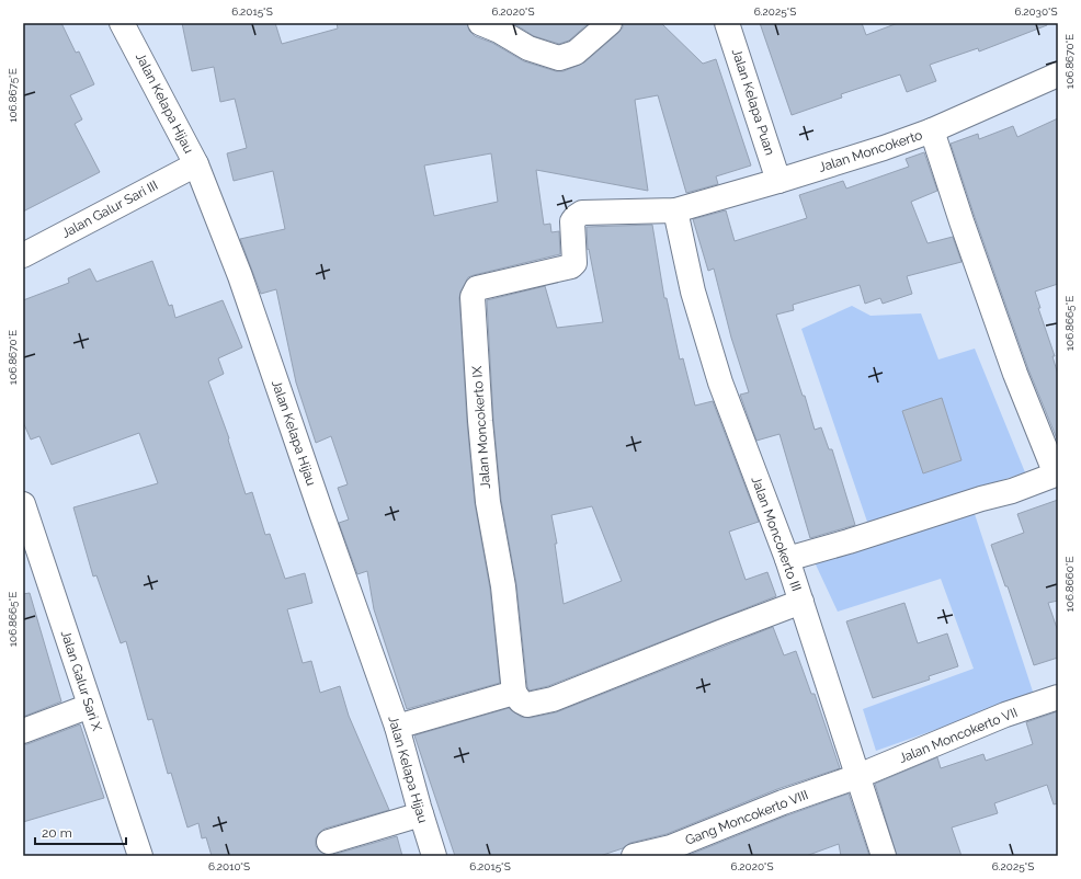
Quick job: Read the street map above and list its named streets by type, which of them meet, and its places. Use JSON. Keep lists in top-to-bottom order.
{
  "streets": {
    "street": [
      "Jalan Kelapa Puan",
      "Jalan Kelapa Hijau",
      "Jalan Moncokerto",
      "Jalan Galur Sari III",
      "Jalan Moncokerto IX",
      "Jalan Moncokerto III",
      "Jalan Galur Sari X",
      "Jalan Moncokerto VII",
      "Gang Moncokerto VIII"
    ]
  },
  "crossings": [
    ["Jalan Kelapa Puan", "Jalan Moncokerto"],
    ["Jalan Kelapa Hijau", "Jalan Galur Sari III"],
    ["Jalan Moncokerto", "Jalan Moncokerto IX"],
    ["Jalan Moncokerto", "Jalan Moncokerto III"],
    ["Jalan Moncokerto IX", "Jalan Moncokerto III"],
    ["Jalan Moncokerto III", "Jalan Moncokerto VII"],
    ["Jalan Moncokerto III", "Gang Moncokerto VIII"],
    ["Jalan Moncokerto VII", "Gang Moncokerto VIII"]
  ],
  "scale_bar": "20 m",
  "coordinates": [
    "6.2015°S",
    "6.2020°S",
    "6.2025°S",
    "6.2030°S",
    "106.8670°E",
    "106.8675°E",
    "106.8665°E",
    "106.8660°E",
    "6.2010°S"
  ]
}
